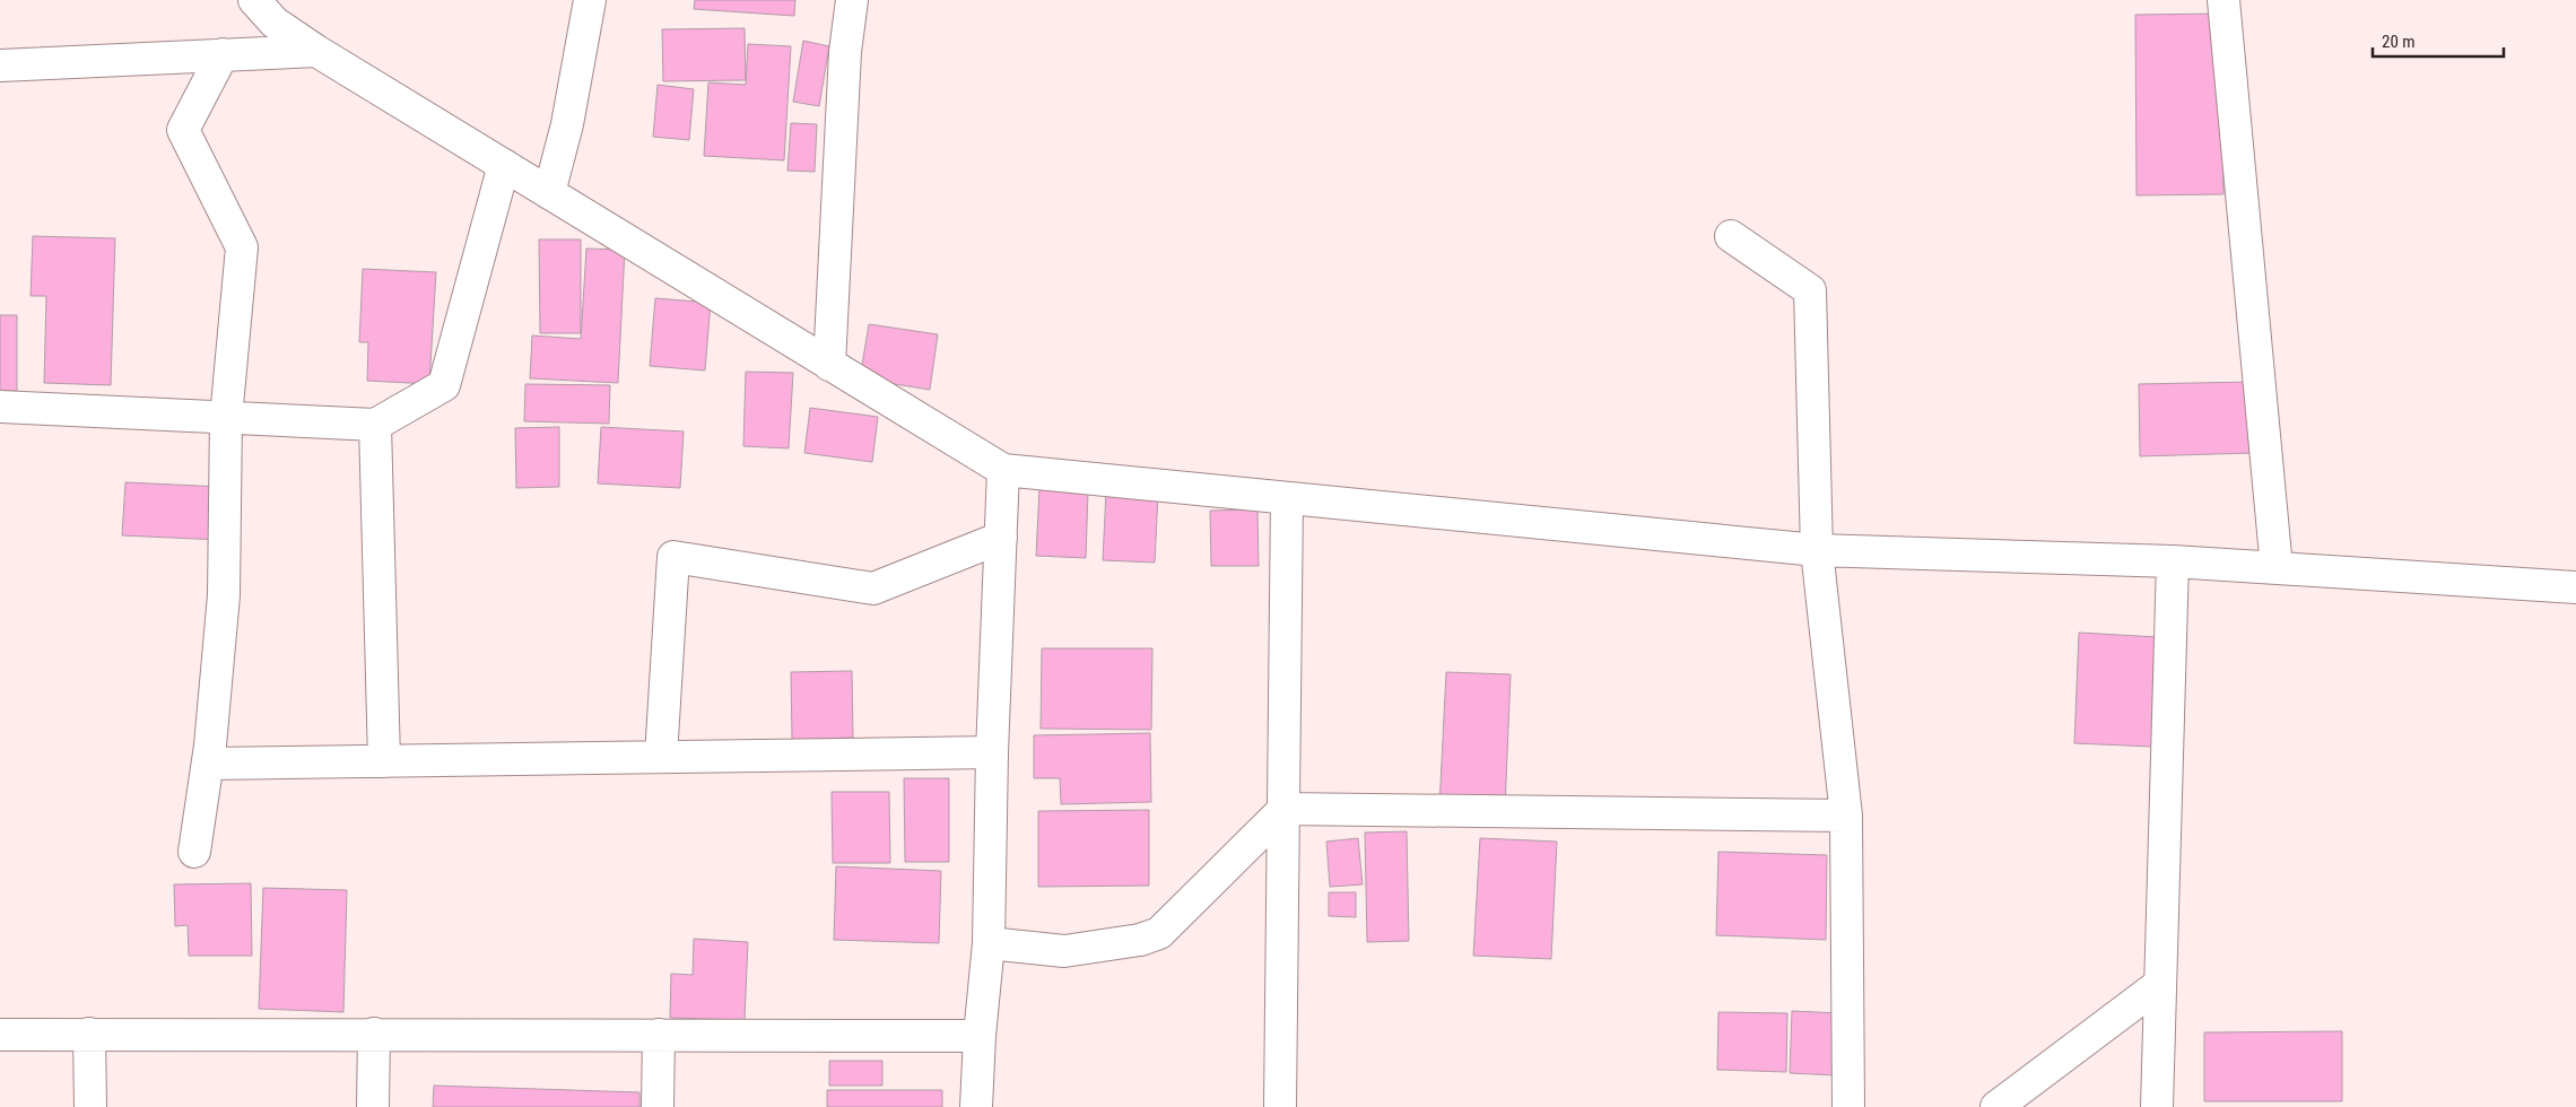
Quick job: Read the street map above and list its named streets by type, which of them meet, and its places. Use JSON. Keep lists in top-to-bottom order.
{
  "scale_bar": "20 m"
}
